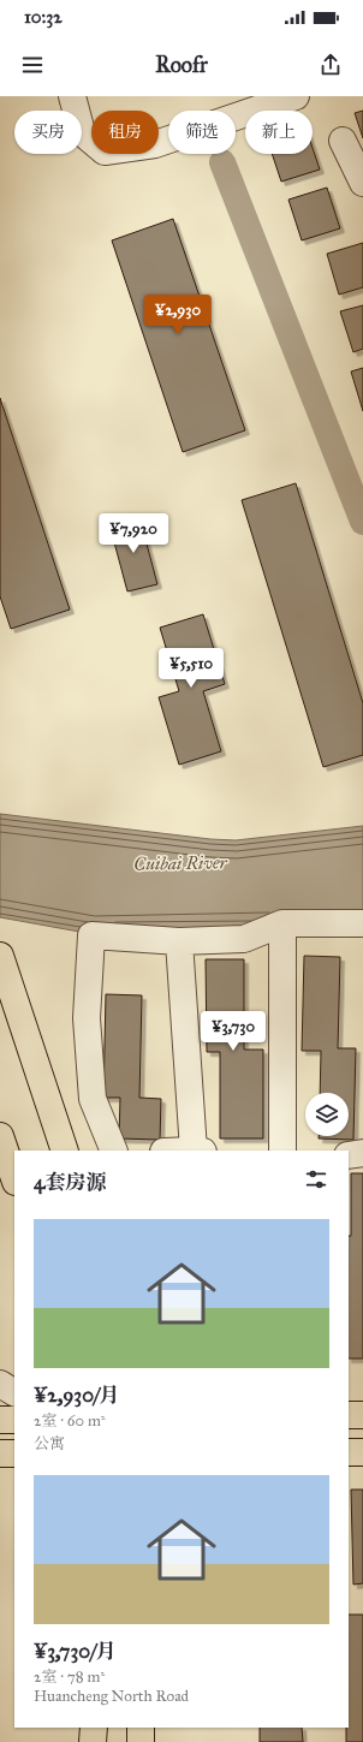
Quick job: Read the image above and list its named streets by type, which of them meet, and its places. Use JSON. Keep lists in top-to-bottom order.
{
  "water": ["Cuibai River"],
  "page": {
    "status": "10:32",
    "header": "Roofr",
    "chip": [
      "买房",
      "租房",
      "筛选",
      "新上"
    ],
    "price": [
      "¥2,930",
      "¥7,920",
      "¥5,510",
      "¥3,730"
    ],
    "heading": "4套房源",
    "list": [
      {
        "name": "¥2,930/月",
        "note": "2室 · 60 m² · 公寓"
      },
      {
        "name": "¥3,730/月",
        "note": "2室 · 78 m² · Huancheng North Road"
      }
    ]
  }
}
